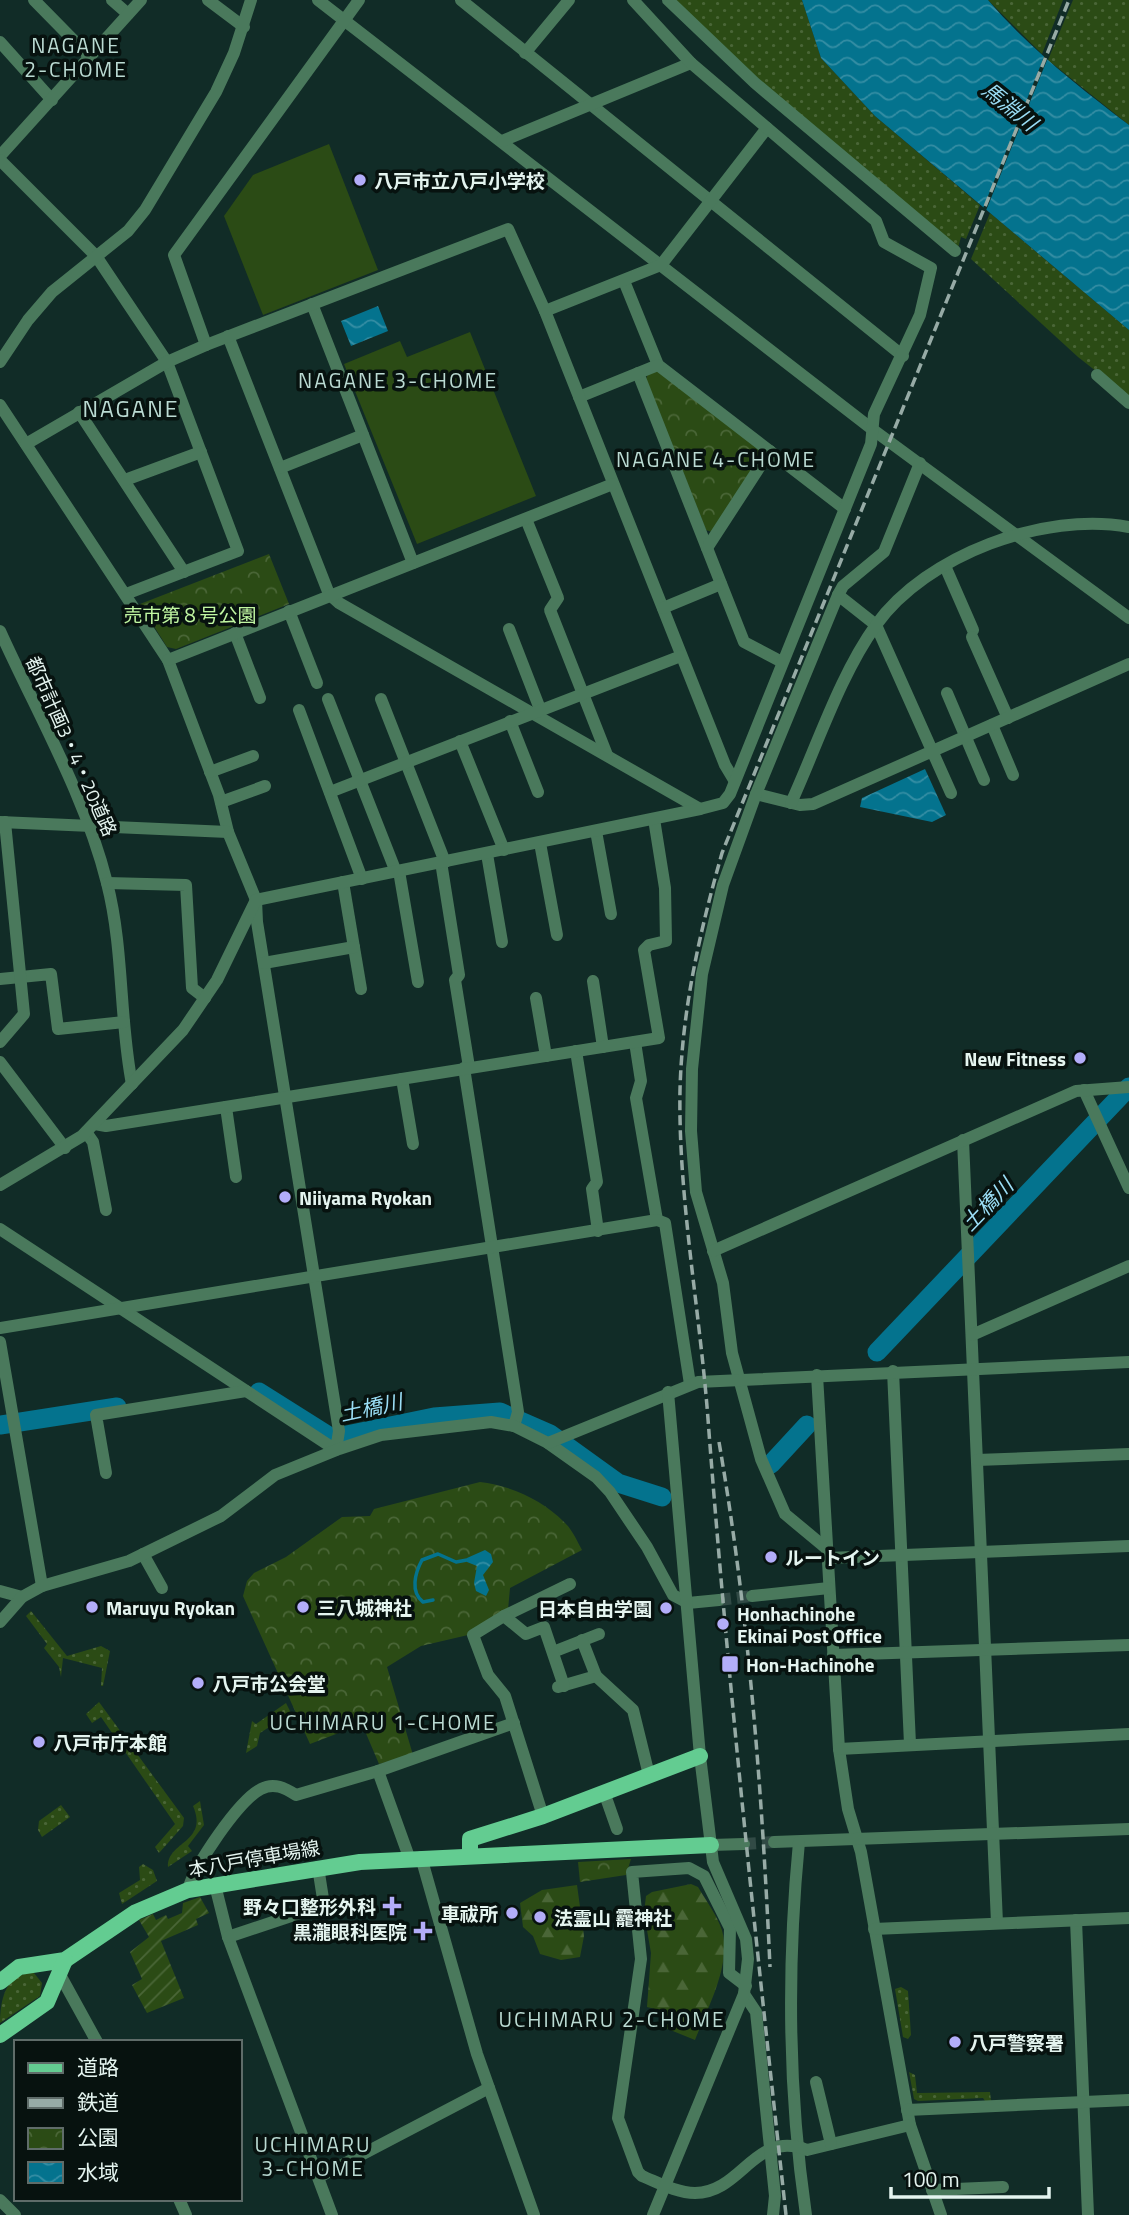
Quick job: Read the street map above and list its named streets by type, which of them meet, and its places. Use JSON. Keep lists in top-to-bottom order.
{
  "streets": {
    "main road": ["本八戸停車場線"],
    "street": ["都市計画3・4・20道路"]
  },
  "districts": [
    "NAGANE 2-CHOME",
    "NAGANE 3-CHOME",
    "NAGANE",
    "NAGANE 4-CHOME",
    "UCHIMARU 1-CHOME",
    "UCHIMARU 2-CHOME",
    "UCHIMARU 3-CHOME"
  ],
  "water": ["馬淵川", "土橋川"],
  "parks": ["売市第８号公園"],
  "places": {
    "other": [
      "八戸市立八戸小学校",
      "New Fitness",
      "Niiyama Ryokan",
      "ルートイン",
      "Maruyu Ryokan",
      "三八城神社",
      "日本自由学園",
      "Honhachinohe Ekinai Post Office",
      "八戸市公会堂",
      "八戸市庁本館",
      "車祓所",
      "法霊山 龗神社",
      "八戸警察署"
    ],
    "transit": ["Hon-Hachinohe"],
    "health": ["野々口整形外科", "黒瀧眼科医院"]
  },
  "legend": [
    "道路",
    "鉄道",
    "公園",
    "水域"
  ],
  "scale_bar": "100 m"
}
